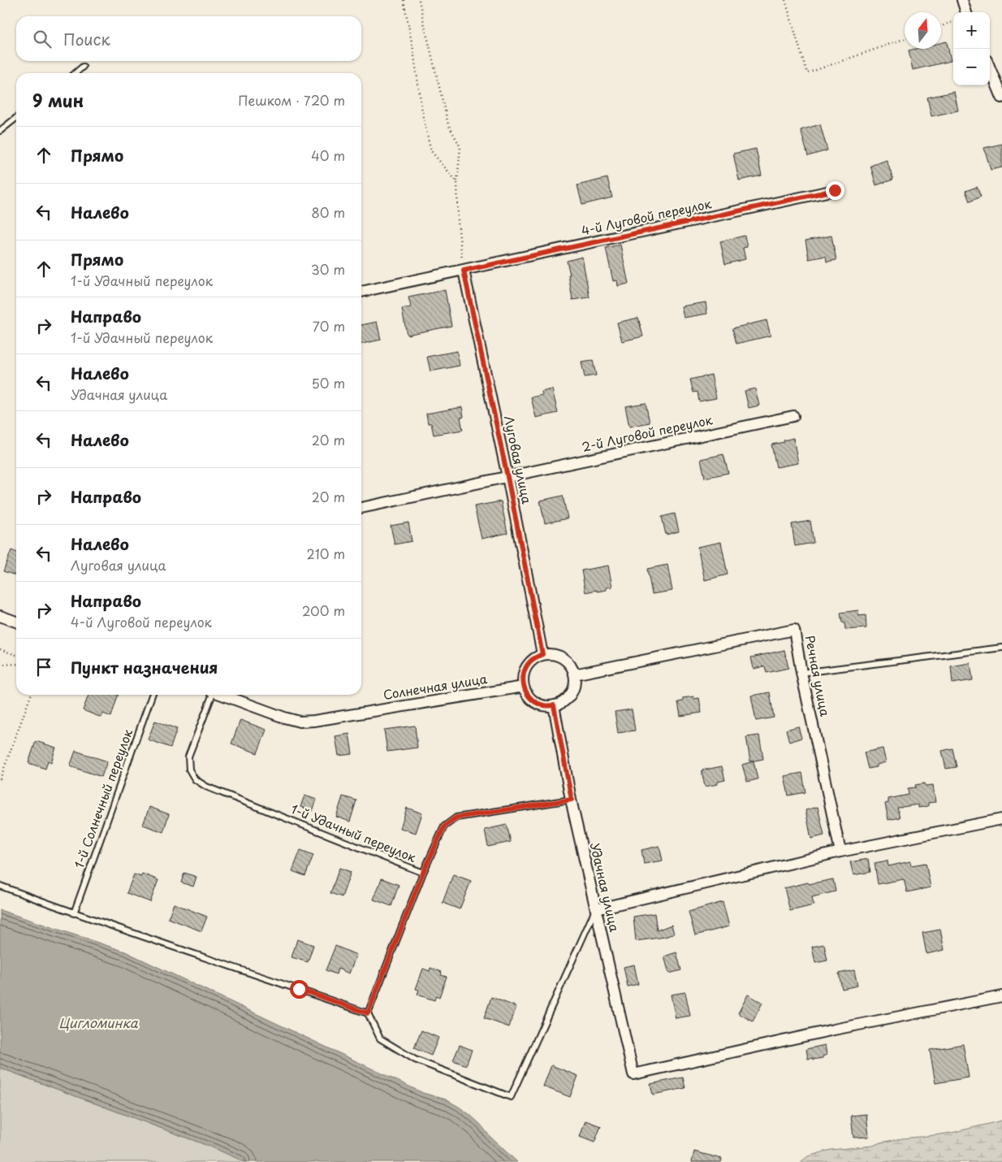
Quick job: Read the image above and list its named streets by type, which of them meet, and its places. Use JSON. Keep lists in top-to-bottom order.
{
  "streets": {
    "street": [
      "4-й Луговой переулок",
      "2-й Луговой переулок",
      "Луговая улица",
      "Речная улица",
      "Солнечная улица",
      "Удачная улица"
    ],
    "lane": ["1-й Солнечный переулок", "1-й Удачный переулок"]
  },
  "crossings": [
    ["4-й Луговой переулок", "Луговая улица"],
    ["2-й Луговой переулок", "Луговая улица"],
    ["Луговая улица", "Речная улица"],
    ["Луговая улица", "Солнечная улица"],
    ["Луговая улица", "Удачная улица"],
    ["Речная улица", "Солнечная улица"],
    ["Речная улица", "Удачная улица"],
    ["Солнечная улица", "Удачная улица"],
    ["1-й Удачный переулок", "Удачная улица"]
  ],
  "water": ["Цигломинка"],
  "north": "top",
  "page": {
    "map_buttons": ["+", "−"],
    "search": "Поиск",
    "heading": ["9 мин", "Пешком · 720 m"],
    "list": [
      ["Прямо", "40 m"],
      ["Налево", "80 m"],
      ["Прямо", "1-й Удачный переулок", "30 m"],
      ["Направо", "1-й Удачный переулок", "70 m"],
      ["Налево", "Удачная улица", "50 m"],
      ["Налево", "20 m"],
      ["Направо", "20 m"],
      ["Налево", "Луговая улица", "210 m"],
      ["Направо", "4-й Луговой переулок", "200 m"],
      "Пункт назначения"
    ]
  }
}
